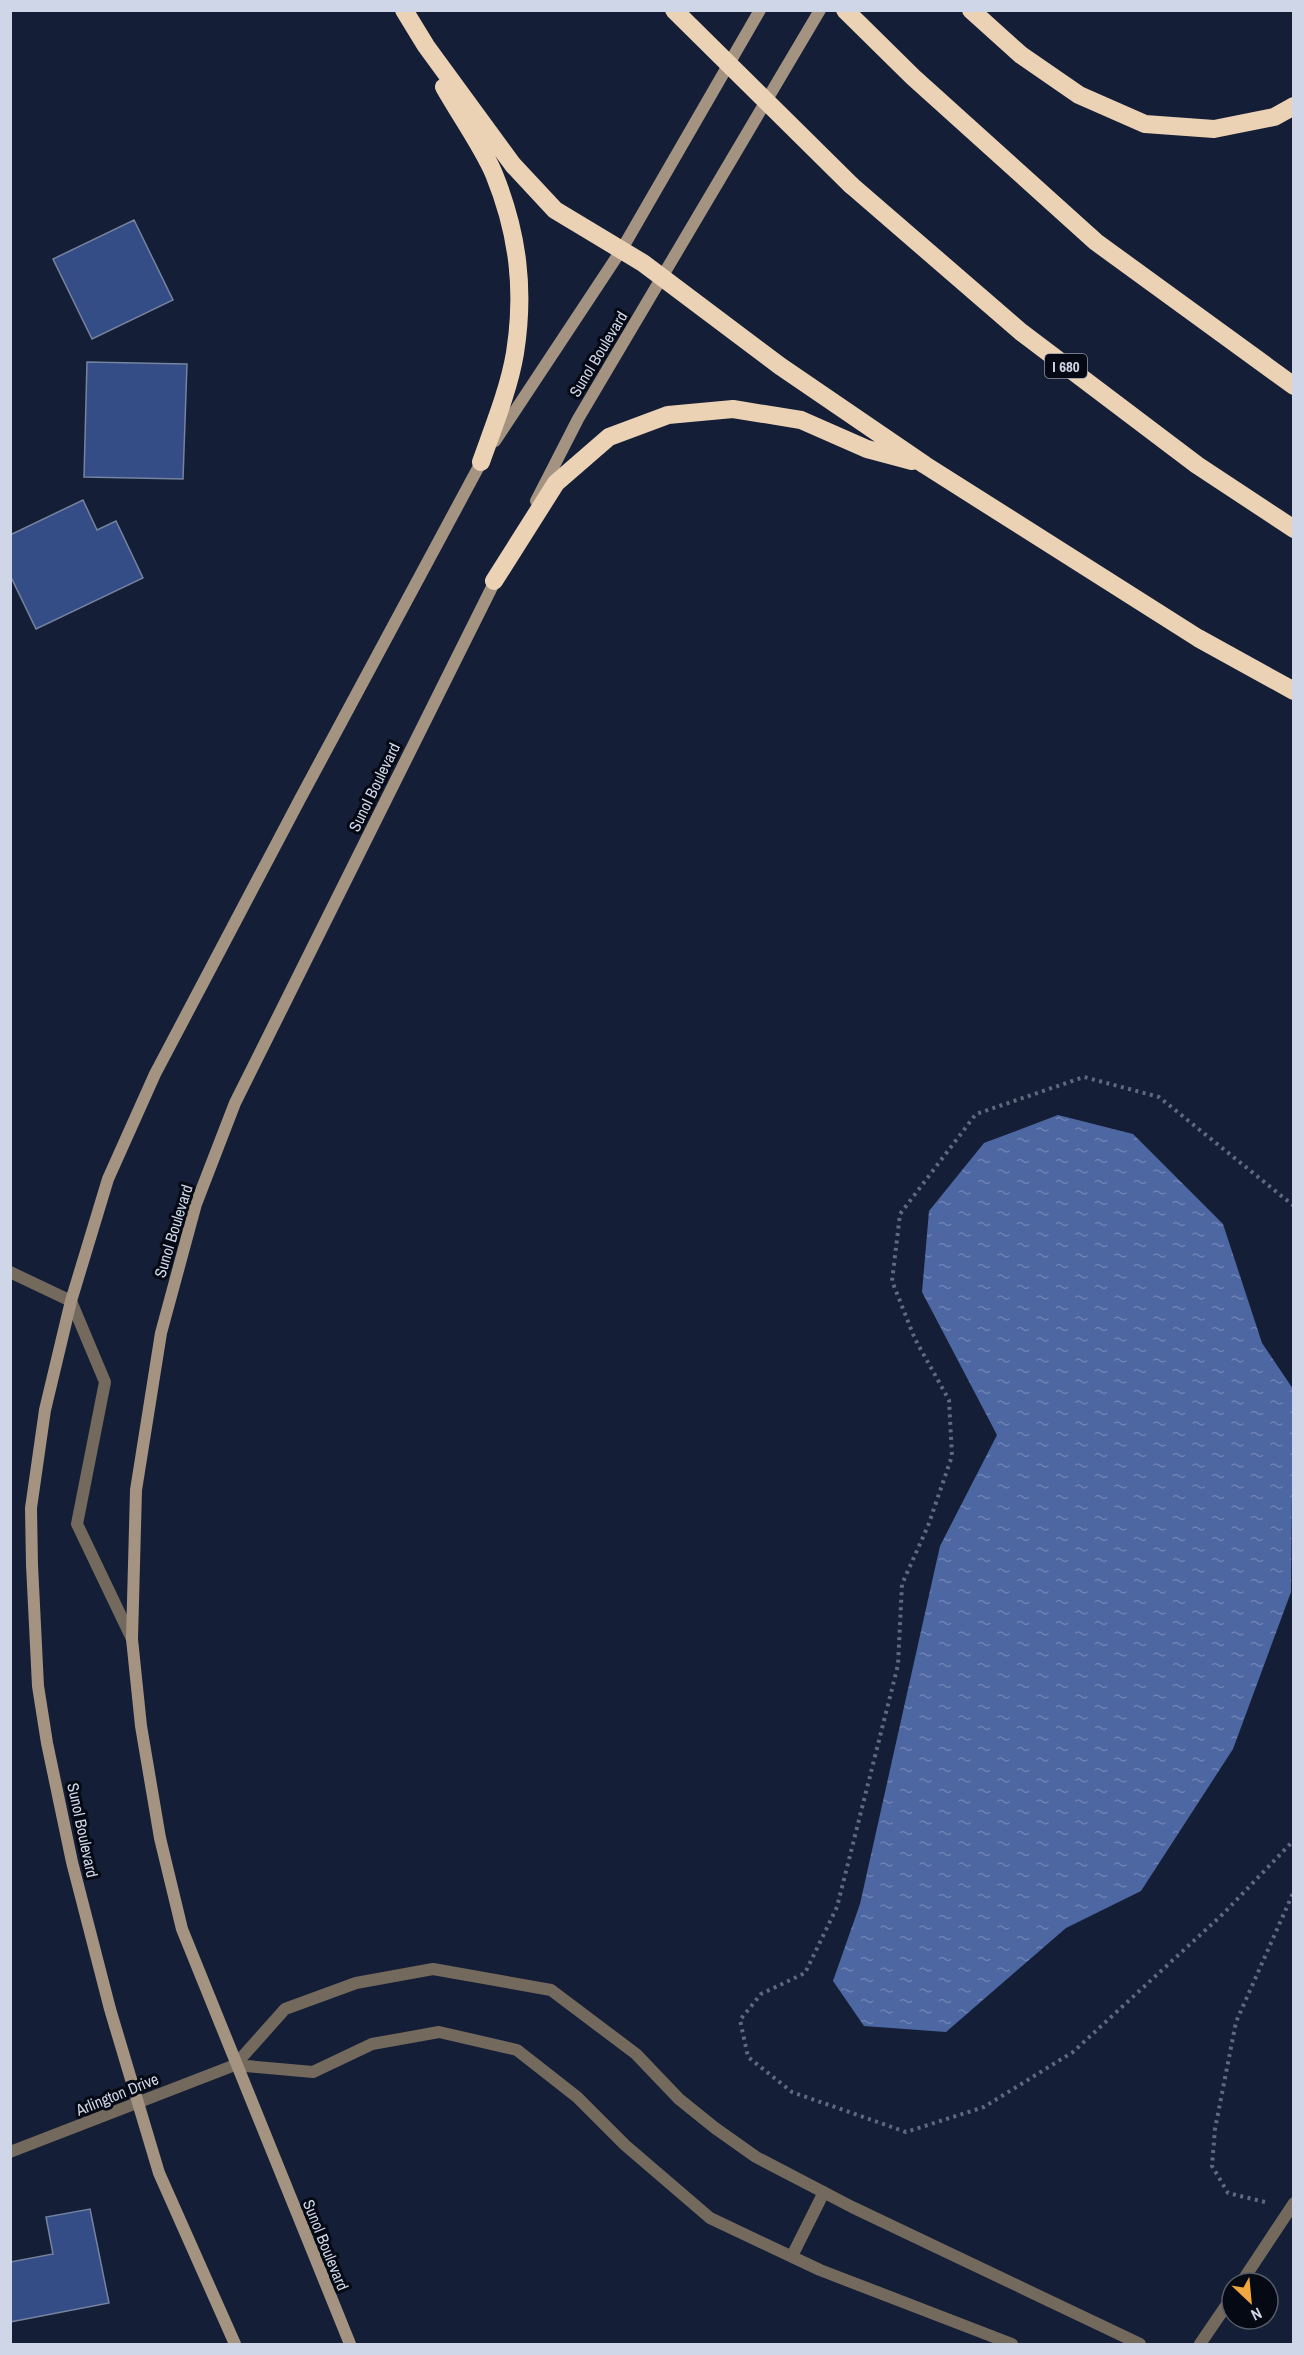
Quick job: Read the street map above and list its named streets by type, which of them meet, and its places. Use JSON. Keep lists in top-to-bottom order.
{
  "streets": {
    "highway": ["I 680"],
    "main road": ["Sunol Boulevard"],
    "street": ["Arlington Drive"]
  },
  "crossings": [
    ["Sunol Boulevard", "Arlington Drive"]
  ],
  "north": "bottom right"
}
